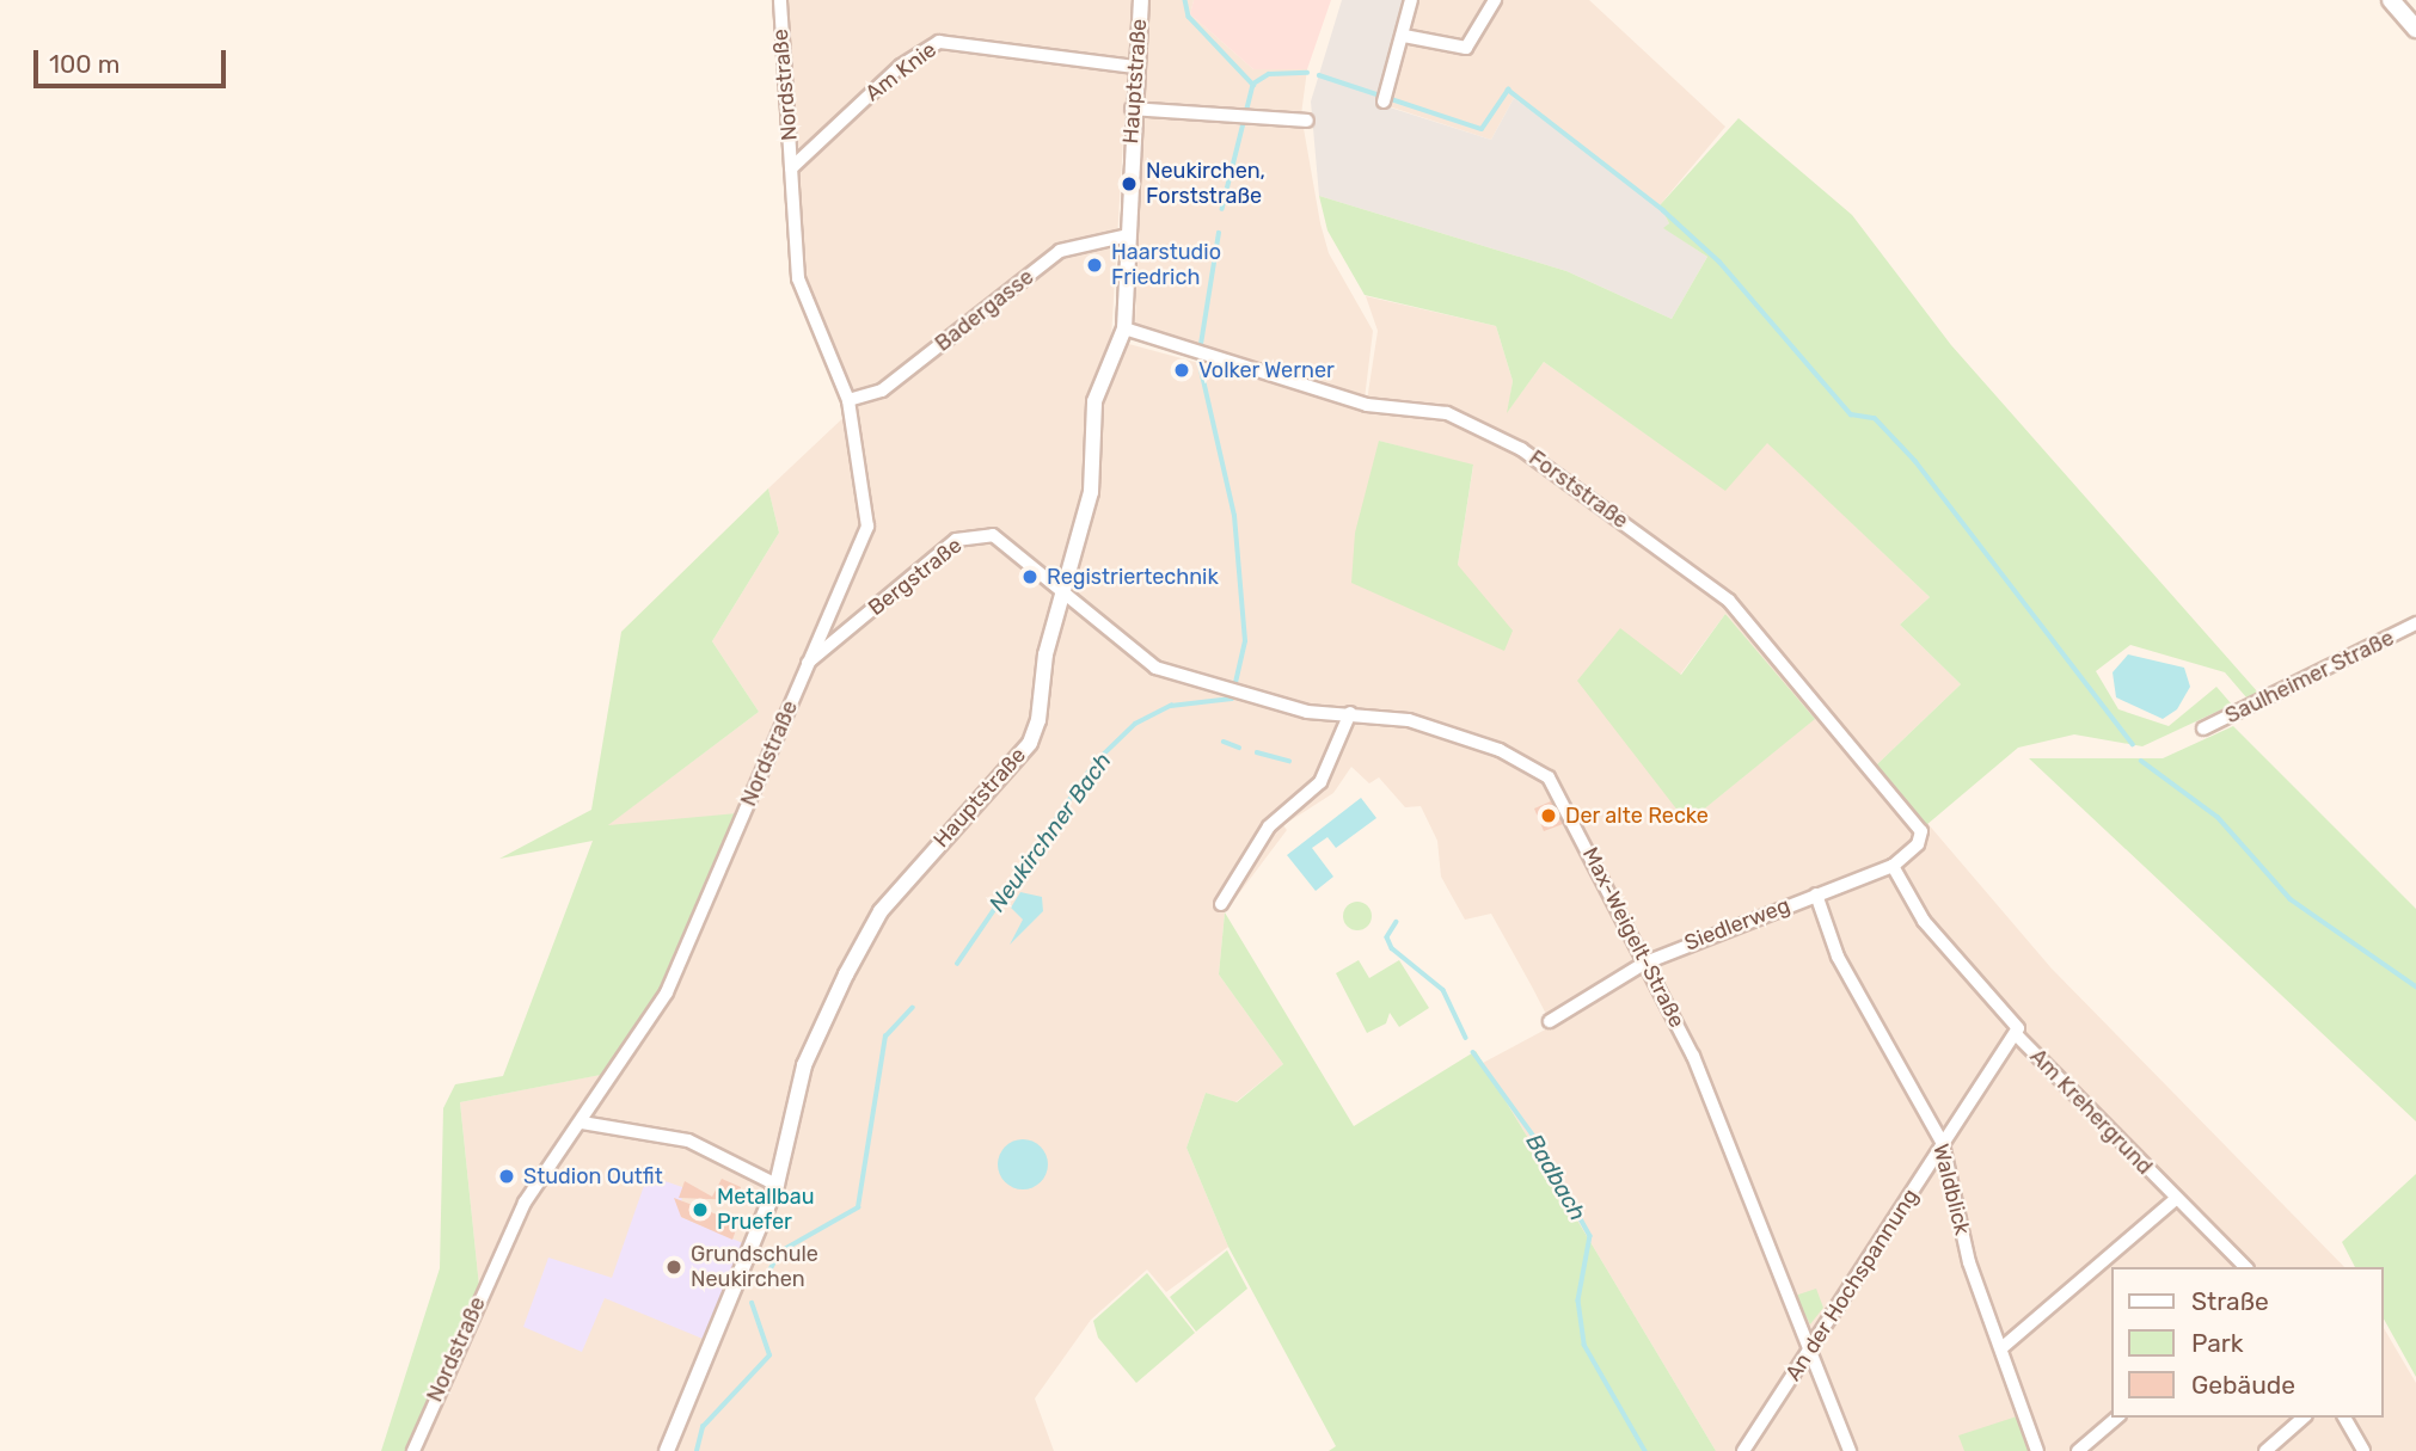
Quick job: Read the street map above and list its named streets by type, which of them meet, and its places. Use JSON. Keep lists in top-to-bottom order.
{
  "streets": {
    "street": [
      "Am Knie",
      "Hauptstraße",
      "Nordstraße",
      "Badergasse",
      "Forststraße",
      "Bergstraße",
      "Saulheimer Straße",
      "Siedlerweg",
      "Max-Weigelt-Straße",
      "Am Krehergrund",
      "Waldblick",
      "An der Hochspannung"
    ]
  },
  "crossings": [
    ["Am Knie", "Hauptstraße"],
    ["Am Knie", "Nordstraße"],
    ["Hauptstraße", "Badergasse"],
    ["Hauptstraße", "Forststraße"],
    ["Hauptstraße", "Bergstraße"],
    ["Hauptstraße", "Max-Weigelt-Straße"],
    ["Nordstraße", "Badergasse"],
    ["Nordstraße", "Bergstraße"],
    ["Forststraße", "Siedlerweg"],
    ["Bergstraße", "Max-Weigelt-Straße"],
    ["Siedlerweg", "Max-Weigelt-Straße"],
    ["Siedlerweg", "Am Krehergrund"],
    ["Siedlerweg", "Waldblick"],
    ["Max-Weigelt-Straße", "An der Hochspannung"],
    ["Am Krehergrund", "An der Hochspannung"],
    ["Waldblick", "An der Hochspannung"]
  ],
  "water": ["Neukirchner Bach", "Badbach"],
  "places": [
    "Neukirchen, Forststraße",
    "Haarstudio Friedrich",
    "Volker Werner",
    "Registriertechnik",
    "Der alte Recke",
    "Studion Outfit",
    "Metallbau Pruefer",
    "Grundschule Neukirchen"
  ],
  "legend": ["Straße", "Park", "Gebäude"],
  "scale_bar": "100 m"
}
